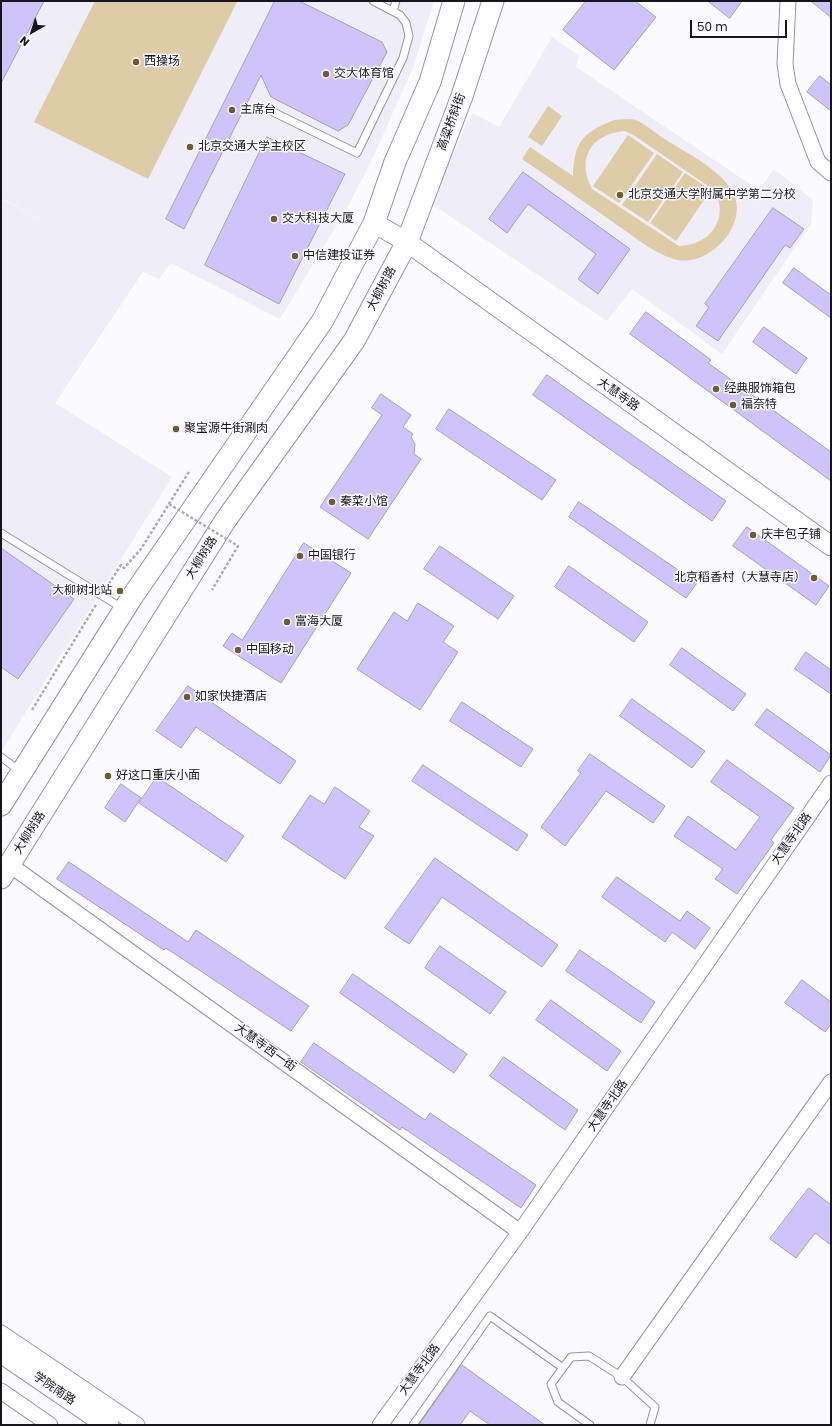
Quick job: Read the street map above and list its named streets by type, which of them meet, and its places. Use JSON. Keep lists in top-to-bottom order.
{
  "streets": {
    "main road": ["高粱桥斜街", "大柳树路", "学院南路"],
    "street": ["大慧寺路", "大慧寺北路", "大慧寺西一街"]
  },
  "crossings": [
    ["高粱桥斜街", "大柳树路"],
    ["高粱桥斜街", "大慧寺路"],
    ["大柳树路", "大慧寺路"],
    ["大柳树路", "大慧寺西一街"],
    ["大慧寺北路", "大慧寺西一街"]
  ],
  "places": [
    "西操场",
    "交大体育馆",
    "主席台",
    "北京交通大学主校区",
    "北京交通大学附属中学第二分校",
    "交大科技大厦",
    "中信建投证券",
    "经典服饰箱包",
    "福奈特",
    "聚宝源牛街涮肉",
    "秦菜小馆",
    "庆丰包子铺",
    "中国银行",
    "北京稻香村（大慧寺店）",
    "大柳树北站",
    "富海大厦",
    "中国移动",
    "如家快捷酒店",
    "好这口重庆小面"
  ],
  "scale_bar": "50 m",
  "north": "bottom left"
}
